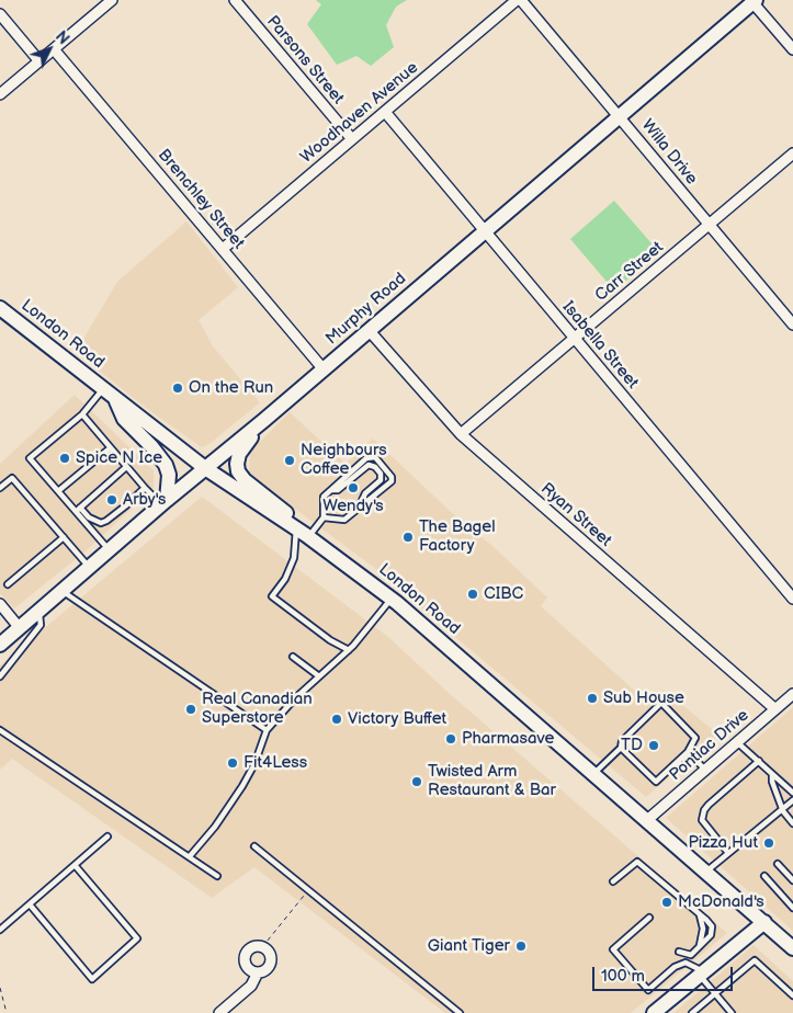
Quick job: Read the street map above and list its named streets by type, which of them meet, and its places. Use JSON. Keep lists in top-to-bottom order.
{
  "streets": {
    "main road": ["Murphy Road", "London Road"],
    "street": [
      "Parsons Street",
      "Woodhaven Avenue",
      "Willa Drive",
      "Brenchley Street",
      "Carr Street",
      "Isabella Street",
      "Ryan Street",
      "Pontiac Drive"
    ]
  },
  "crossings": [
    ["Parsons Street", "Woodhaven Avenue"],
    ["Woodhaven Avenue", "Willa Drive"],
    ["Woodhaven Avenue", "Brenchley Street"],
    ["Woodhaven Avenue", "Isabella Street"],
    ["Willa Drive", "Carr Street"],
    ["Willa Drive", "Murphy Road"],
    ["Brenchley Street", "Murphy Road"],
    ["Carr Street", "Isabella Street"],
    ["Carr Street", "Ryan Street"],
    ["Murphy Road", "London Road"],
    ["Murphy Road", "Isabella Street"],
    ["Murphy Road", "Ryan Street"],
    ["London Road", "Pontiac Drive"],
    ["Ryan Street", "Pontiac Drive"]
  ],
  "places": [
    "On the Run",
    "Spice N Ice",
    "Neighbours Coffee",
    "Wendy's",
    "Arby's",
    "The Bagel Factory",
    "CIBC",
    "Sub House",
    "Real Canadian Superstore",
    "Victory Buffet",
    "Pharmasave",
    "TD",
    "Fit4Less",
    "Twisted Arm Restaurant & Bar",
    "Pizza Hut",
    "McDonald's",
    "Giant Tiger"
  ],
  "scale_bar": "100 m",
  "north": "top right"
}
